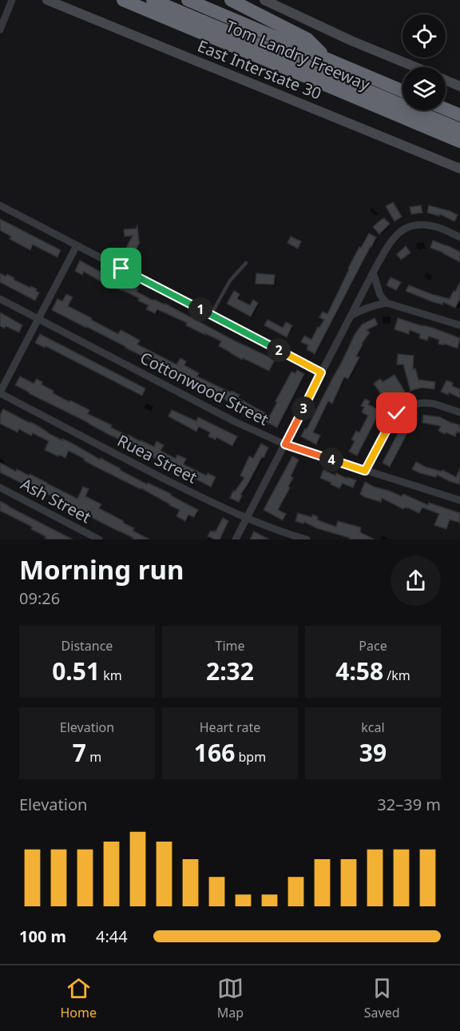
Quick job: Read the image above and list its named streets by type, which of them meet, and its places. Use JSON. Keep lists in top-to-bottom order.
{
  "streets": {
    "highway": ["Tom Landry Freeway"],
    "main road": ["East Interstate 30"],
    "street": ["Cottonwood Street", "Ruea Street", "Ash Street"]
  },
  "page": {
    "pins": [
      "1",
      "2",
      "3",
      "4"
    ],
    "heading": ["Morning run", "09:26"],
    "stats": [
      ["Distance", "0.51 km"],
      ["Time", "2:32"],
      ["Pace", "4:58 /km"],
      ["Elevation", "7 m"],
      ["Heart rate", "166 bpm"],
      ["kcal", "39"]
    ],
    "chart": ["Elevation", "32–39 m"],
    "list": [
      {
        "name": "100 m",
        "note": "4:44"
      }
    ],
    "tabs": ["Home", "Map", "Saved"]
  }
}
